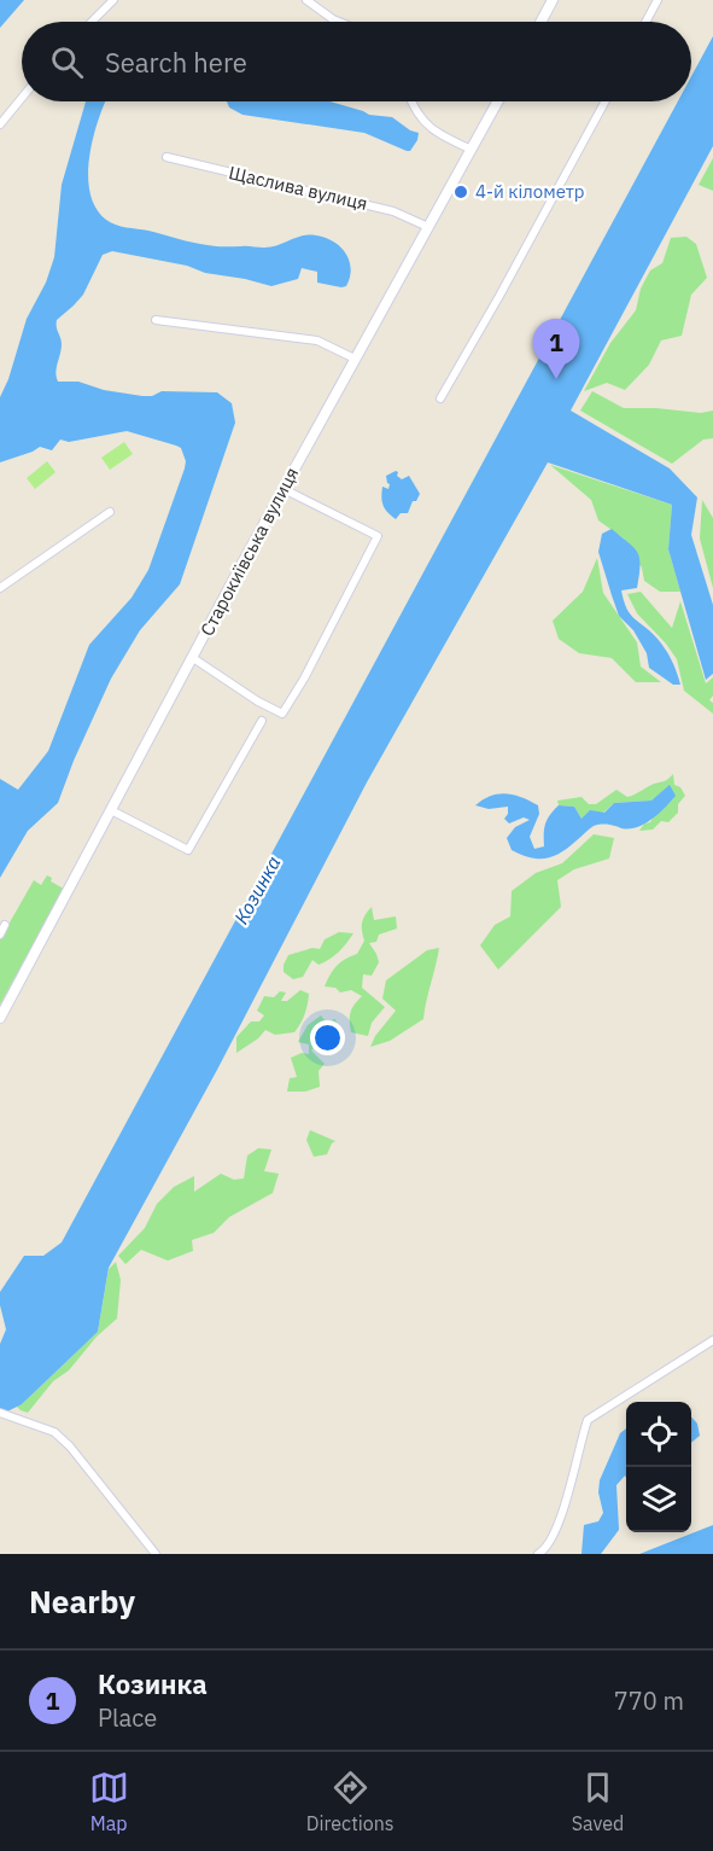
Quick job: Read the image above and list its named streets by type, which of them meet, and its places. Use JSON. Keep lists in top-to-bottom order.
{
  "streets": {
    "street": ["Щаслива вулиця", "Старокиївська вулиця"]
  },
  "crossings": [
    ["Щаслива вулиця", "Старокиївська вулиця"]
  ],
  "water": ["Козинка"],
  "places": ["4-й кілометр"],
  "page": {
    "search": "Search here",
    "pins": "1",
    "heading": "Nearby",
    "list": [
      {
        "mark": "1",
        "name": "Козинка",
        "note": "Place",
        "value": "770 m"
      }
    ],
    "nav": ["Map", "Directions", "Saved"]
  }
}
